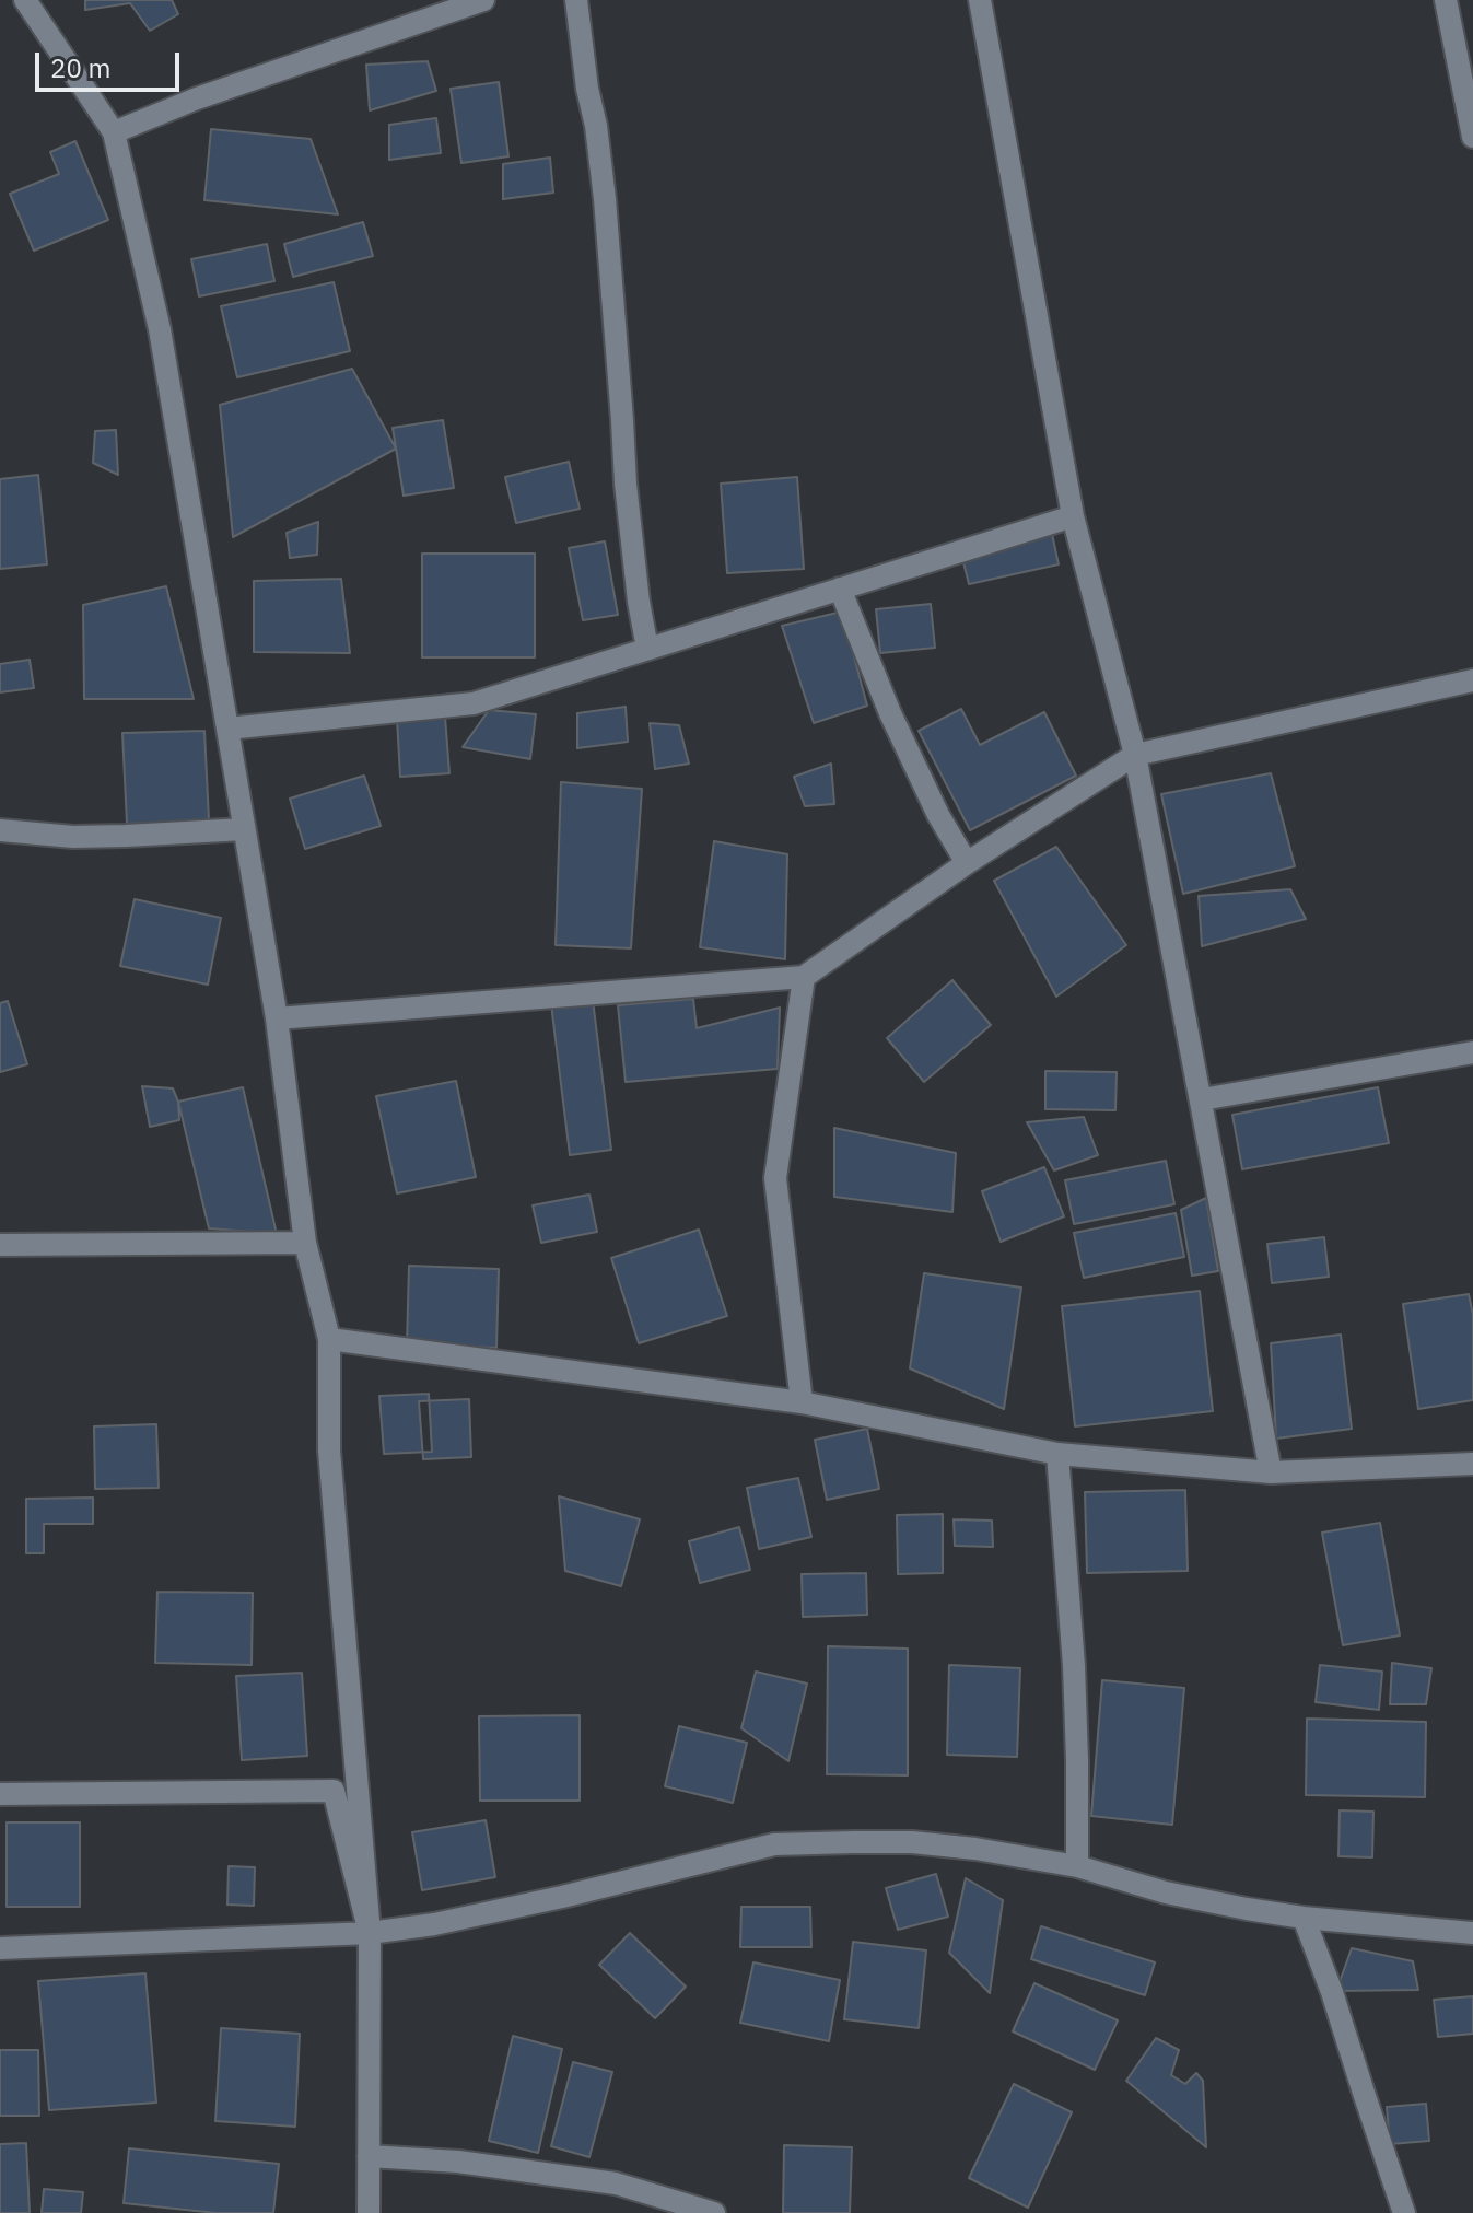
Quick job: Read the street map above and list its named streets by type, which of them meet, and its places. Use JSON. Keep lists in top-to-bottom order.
{
  "scale_bar": "20 m"
}
